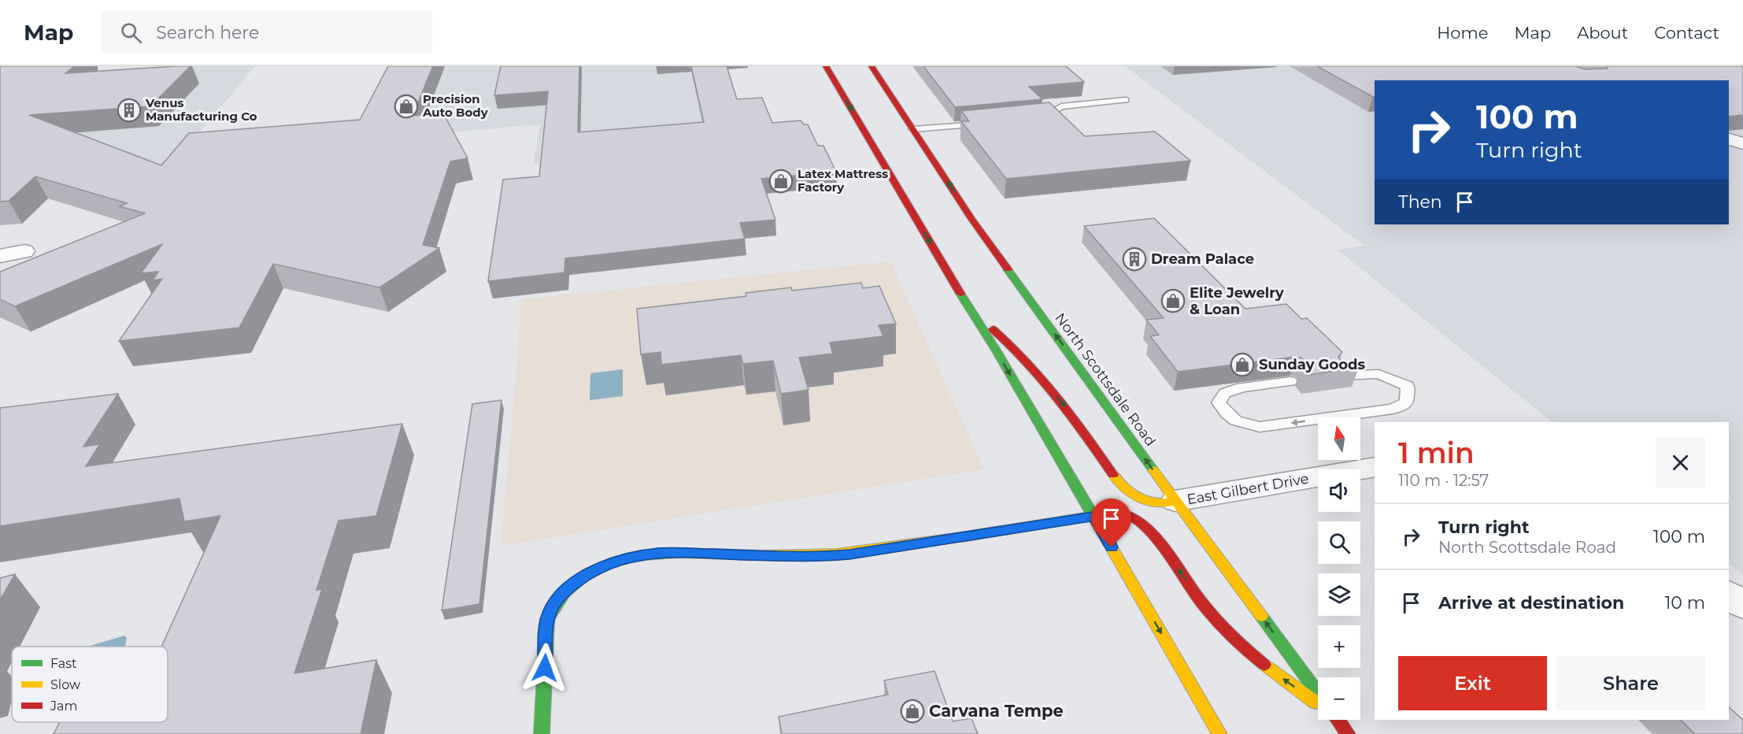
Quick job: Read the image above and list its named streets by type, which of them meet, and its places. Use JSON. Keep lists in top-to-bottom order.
{
  "streets": {
    "main road": ["North Scottsdale Road"],
    "street": ["East Gilbert Drive"]
  },
  "crossings": [
    ["North Scottsdale Road", "East Gilbert Drive"]
  ],
  "places": {
    "shop": [
      "Precision Auto Body",
      "Latex Mattress Factory",
      "Elite Jewelry & Loan",
      "Sunday Goods",
      "Carvana Tempe"
    ],
    "building": ["Venus Manufacturing Co", "Dream Palace"]
  },
  "legend": ["Fast", "Slow", "Jam"],
  "north": "top",
  "page": {
    "header": "Map",
    "search": "Search here",
    "nav": [
      "Home",
      "Map",
      "About",
      "Contact"
    ],
    "turn": ["100 m", "Turn right"],
    "then": "Then",
    "map_buttons": ["+", "−"],
    "heading": ["1 min", "110 m · 12:57"],
    "list": [
      {
        "name": "Turn right",
        "note": "North Scottsdale Road",
        "value": "100 m"
      },
      {
        "name": "Arrive at destination",
        "value": "10 m"
      }
    ],
    "buttons": ["Exit", "Share"]
  }
}
